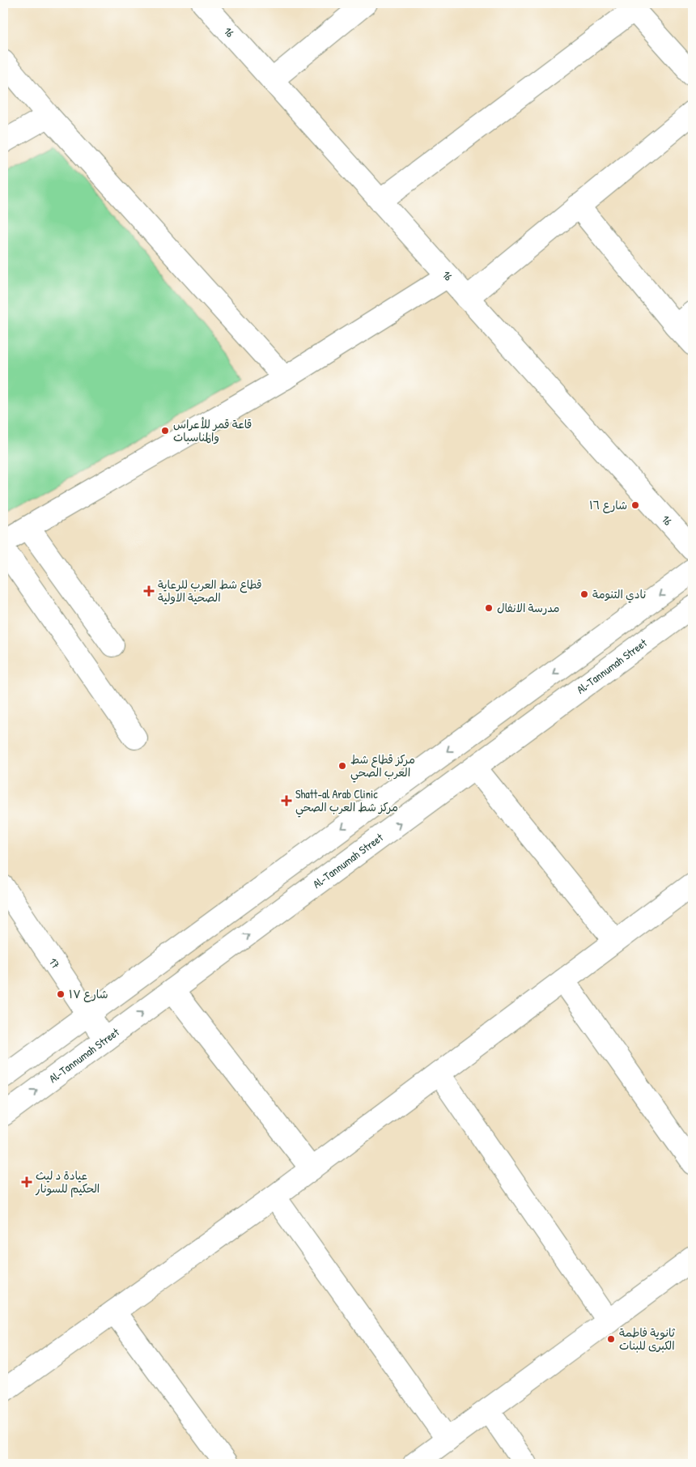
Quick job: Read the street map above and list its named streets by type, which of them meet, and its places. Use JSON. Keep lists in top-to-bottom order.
{
  "streets": {
    "street": ["16", "Al-Tannumah Street", "17"]
  },
  "crossings": [
    ["Al-Tannumah Street", "17"]
  ],
  "places": {
    "other": [
      "قاعة قمر للأعراس والمناسبات",
      "شارع ١٦",
      "نادي التنومة",
      "مدرسة الانفال",
      "مركز قطاع شط العرب الصحي",
      "شارع ١٧",
      "ثانوية فاطمة الكبرى للبنات"
    ],
    "health": ["قطاع شط العرب للرعاية الصحية الاولية", "Shatt-al Arab Clinic مركز شط العرب الصحي", "عيادة د ليث الحكيم للسونار"]
  }
}
